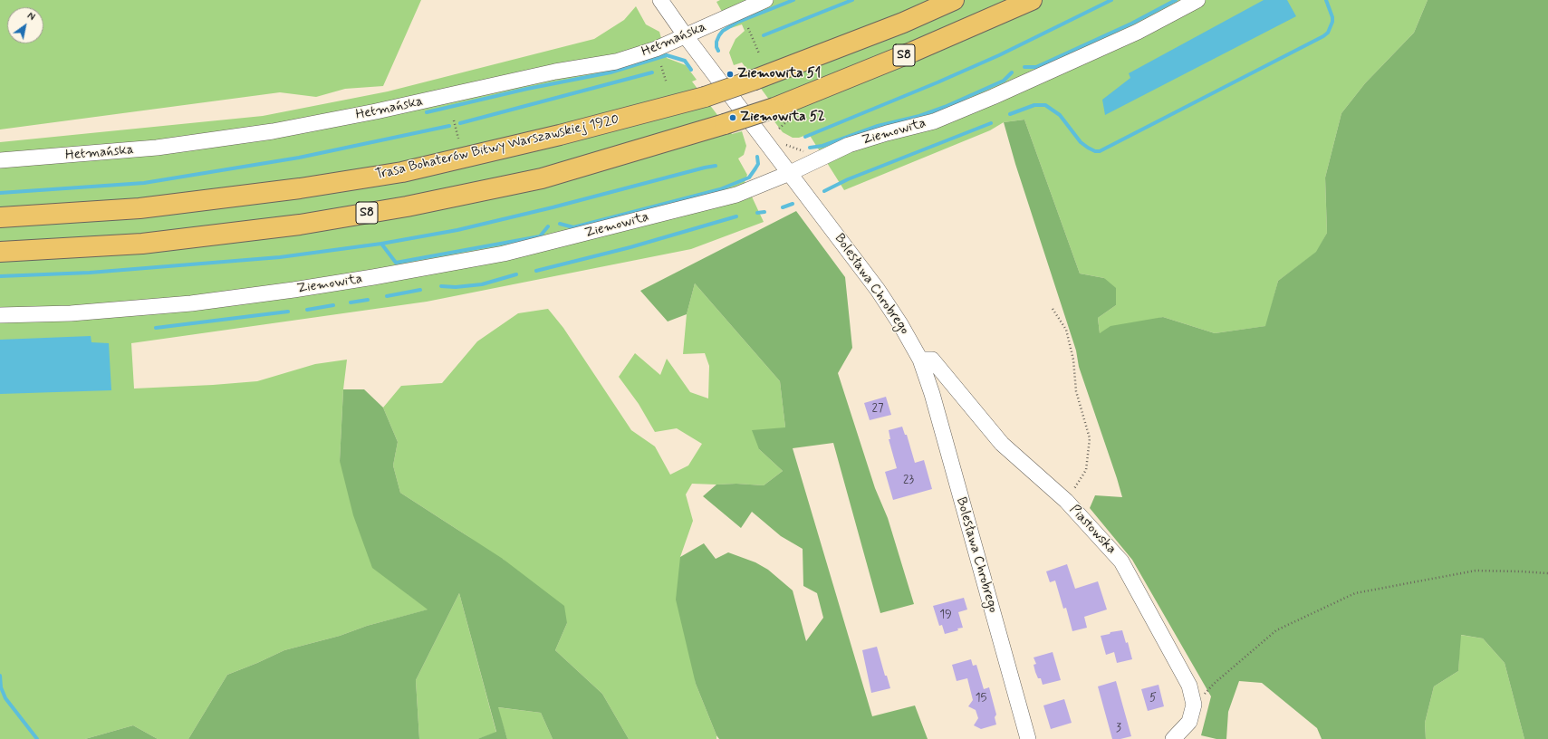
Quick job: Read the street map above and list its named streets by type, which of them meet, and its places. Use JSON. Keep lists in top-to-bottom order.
{
  "streets": {
    "highway": ["S8", "Trasa Bohaterów Bitwy Warszawskiej 1920"],
    "street": [
      "Hetmańska",
      "Ziemowita",
      "Bolesława Chrobrego",
      "Piastowska"
    ]
  },
  "crossings": [
    ["Hetmańska", "Bolesława Chrobrego"],
    ["Ziemowita", "Bolesława Chrobrego"],
    ["Bolesława Chrobrego", "Piastowska"]
  ],
  "places": ["Ziemowita 51", "Ziemowita 52"],
  "house_numbers": [
    "27",
    "23",
    "19",
    "15",
    "5",
    "3"
  ],
  "north": "top right"
}
